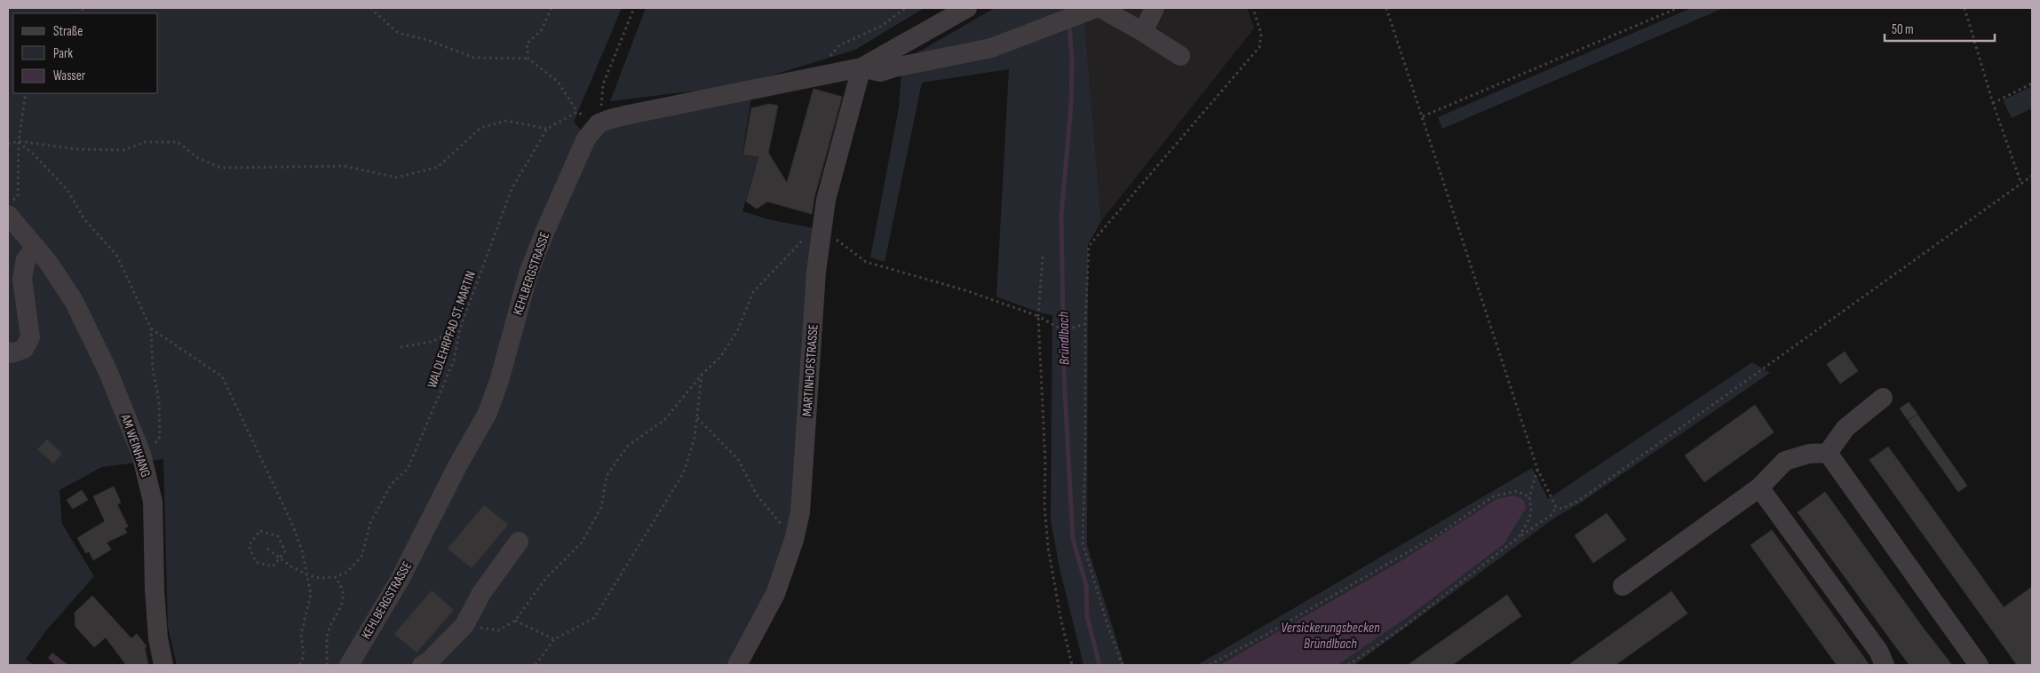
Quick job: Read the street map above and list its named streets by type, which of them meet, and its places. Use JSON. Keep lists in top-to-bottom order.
{
  "streets": {
    "street": ["KEHLBERGSTRASSE", "MARTINHOFSTRASSE", "AM WEINHANG"],
    "path": ["WALDLEHRPFAD ST. MARTIN"]
  },
  "water": ["Bründlbach", "Versickerungsbecken Bründlbach"],
  "legend": ["Straße", "Park", "Wasser"],
  "scale_bar": "50 m"
}
